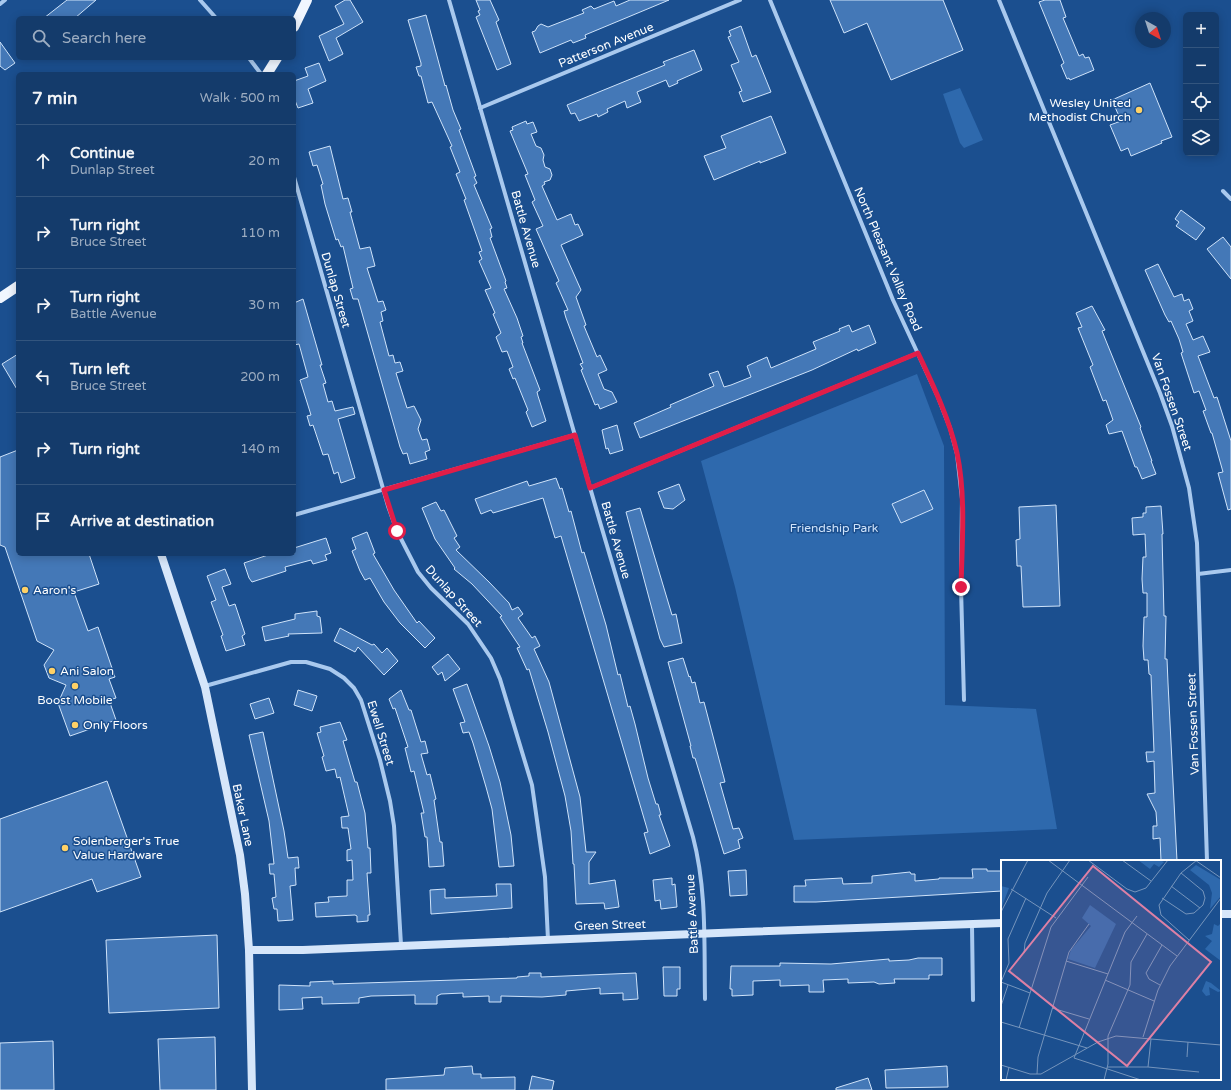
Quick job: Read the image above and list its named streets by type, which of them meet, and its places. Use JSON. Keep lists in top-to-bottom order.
{
  "streets": {
    "street": [
      "Patterson Avenue",
      "Battle Avenue",
      "North Pleasant Valley Road",
      "Dunlap Street",
      "Van Fossen Street",
      "Ewell Street",
      "Baker Lane",
      "Green Street"
    ]
  },
  "crossings": [
    ["Patterson Avenue", "Battle Avenue"],
    ["Battle Avenue", "Green Street"],
    ["Dunlap Street", "Green Street"],
    ["Ewell Street", "Baker Lane"],
    ["Ewell Street", "Green Street"],
    ["Baker Lane", "Green Street"]
  ],
  "parks": ["Friendship Park"],
  "places": [
    "Wesley United Methodist Church",
    "Aaron's",
    "Ani Salon",
    "Boost Mobile",
    "Only Floors",
    "Solenberger's True Value Hardware"
  ],
  "north": "bottom right",
  "page": {
    "map_buttons": ["+", "−"],
    "search": "Search here",
    "heading": ["7 min", "Walk · 500 m"],
    "list": [
      ["Continue", "Dunlap Street", "20 m"],
      ["Turn right", "Bruce Street", "110 m"],
      ["Turn right", "Battle Avenue", "30 m"],
      ["Turn left", "Bruce Street", "200 m"],
      ["Turn right", "140 m"],
      "Arrive at destination"
    ]
  }
}
